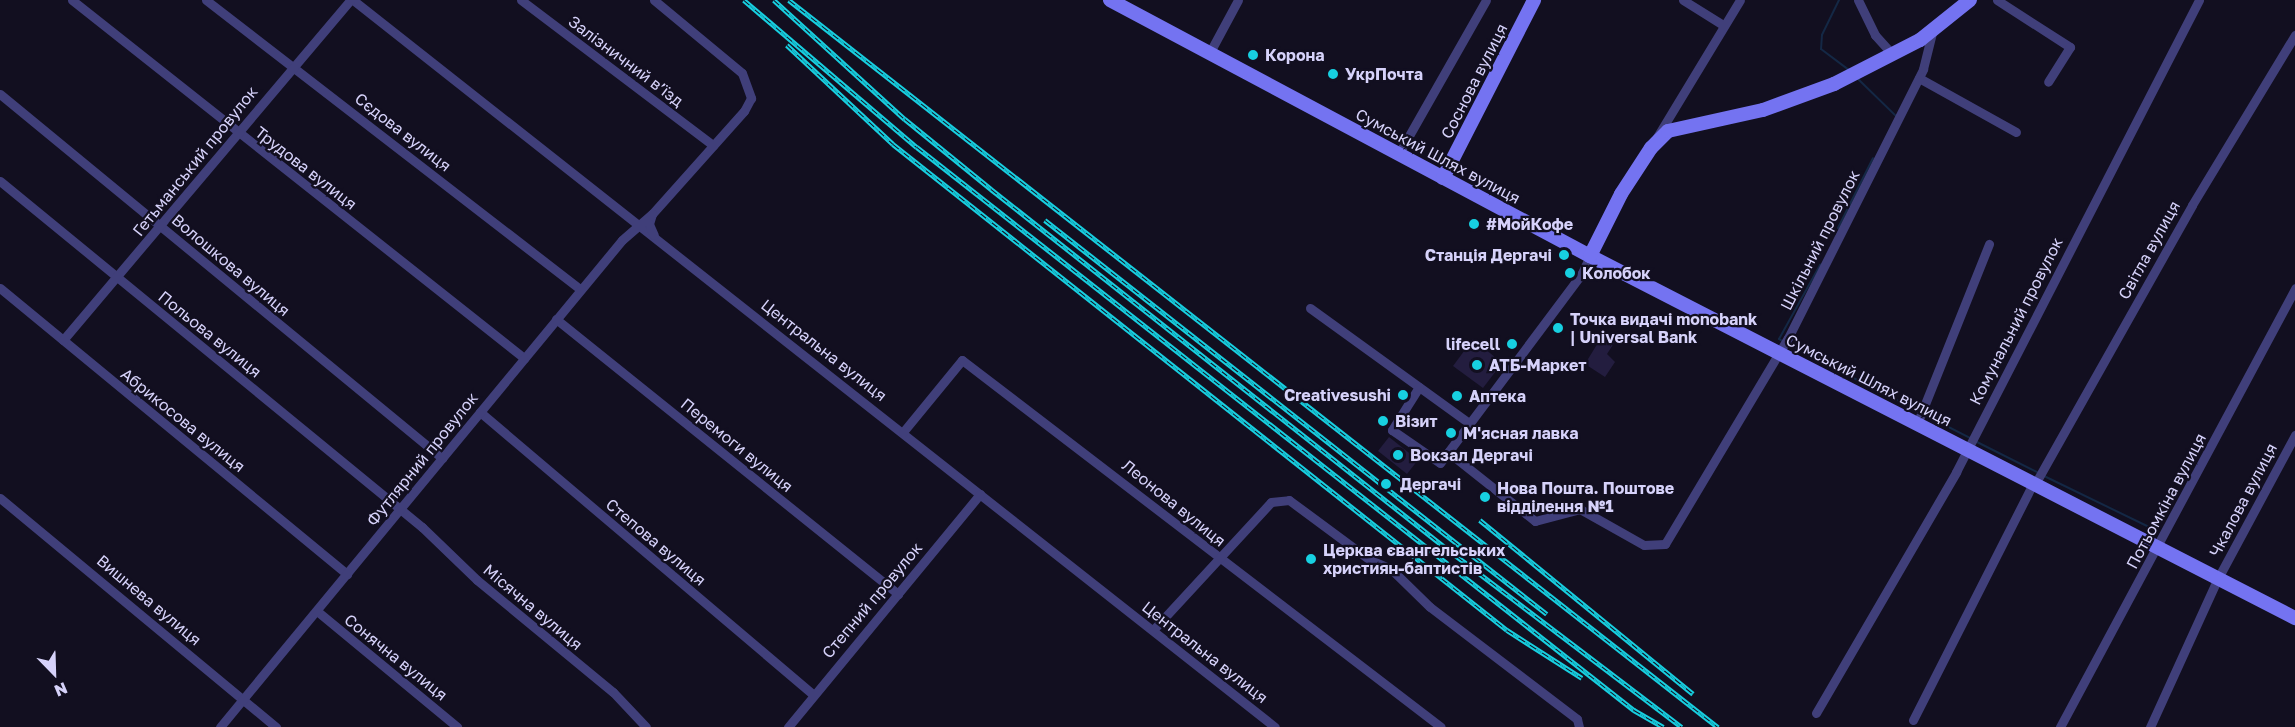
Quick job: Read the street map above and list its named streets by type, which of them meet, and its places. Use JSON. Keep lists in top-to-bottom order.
{
  "streets": {
    "main road": ["Соснова вулиця", "Сумський Шлях вулиця"],
    "street": [
      "Залізничний в’їзд",
      "Сєдова вулиця",
      "Гетьманський провулок",
      "Трудова вулиця",
      "Шкільний провулок",
      "Світла вулиця",
      "Волошкова вулиця",
      "Комунальний провулок",
      "Польова вулиця",
      "Центральна вулиця",
      "Абрикосова вулиця",
      "Перемоги вулиця",
      "Футлярний провулок",
      "Чкалова вулиця",
      "Потьомкіна вулиця",
      "Леонова вулиця",
      "Степова вулиця",
      "Вишнева вулиця",
      "Степний провулок",
      "Місячна вулиця",
      "Сонячна вулиця"
    ]
  },
  "crossings": [
    ["Залізничний в’їзд", "Футлярний провулок"],
    ["Соснова вулиця", "Сумський Шлях вулиця"],
    ["Сєдова вулиця", "Гетьманський провулок"],
    ["Сєдова вулиця", "Футлярний провулок"],
    ["Сумський Шлях вулиця", "Шкільний провулок"],
    ["Сумський Шлях вулиця", "Світла вулиця"],
    ["Сумський Шлях вулиця", "Комунальний провулок"],
    ["Сумський Шлях вулиця", "Чкалова вулиця"],
    ["Сумський Шлях вулиця", "Потьомкіна вулиця"],
    ["Гетьманський провулок", "Трудова вулиця"],
    ["Гетьманський провулок", "Волошкова вулиця"],
    ["Гетьманський провулок", "Польова вулиця"],
    ["Гетьманський провулок", "Центральна вулиця"],
    ["Гетьманський провулок", "Абрикосова вулиця"],
    ["Трудова вулиця", "Футлярний провулок"],
    ["Волошкова вулиця", "Футлярний провулок"],
    ["Польова вулиця", "Футлярний провулок"],
    ["Польова вулиця", "Місячна вулиця"],
    ["Центральна вулиця", "Футлярний провулок"],
    ["Центральна вулиця", "Леонова вулиця"],
    ["Центральна вулиця", "Степний провулок"],
    ["Абрикосова вулиця", "Футлярний провулок"],
    ["Перемоги вулиця", "Футлярний провулок"],
    ["Перемоги вулиця", "Степний провулок"],
    ["Футлярний провулок", "Степова вулиця"],
    ["Футлярний провулок", "Вишнева вулиця"],
    ["Футлярний провулок", "Місячна вулиця"],
    ["Футлярний провулок", "Сонячна вулиця"],
    ["Степова вулиця", "Степний провулок"]
  ],
  "places": [
    "Корона",
    "УкрПочта",
    "#МойКофе",
    "Станція Дергачі",
    "Колобок",
    "Точка видачі monobank | Universal Bank",
    "lifecell",
    "АТБ-Маркет",
    "Creativesushi",
    "Аптека",
    "Візит",
    "М'ясная лавка",
    "Вокзал Дергачі",
    "Дергачі",
    "Нова Пошта. Поштове відділення №1",
    "Церква євангельських християн-баптистів"
  ],
  "north": "bottom right"
}
